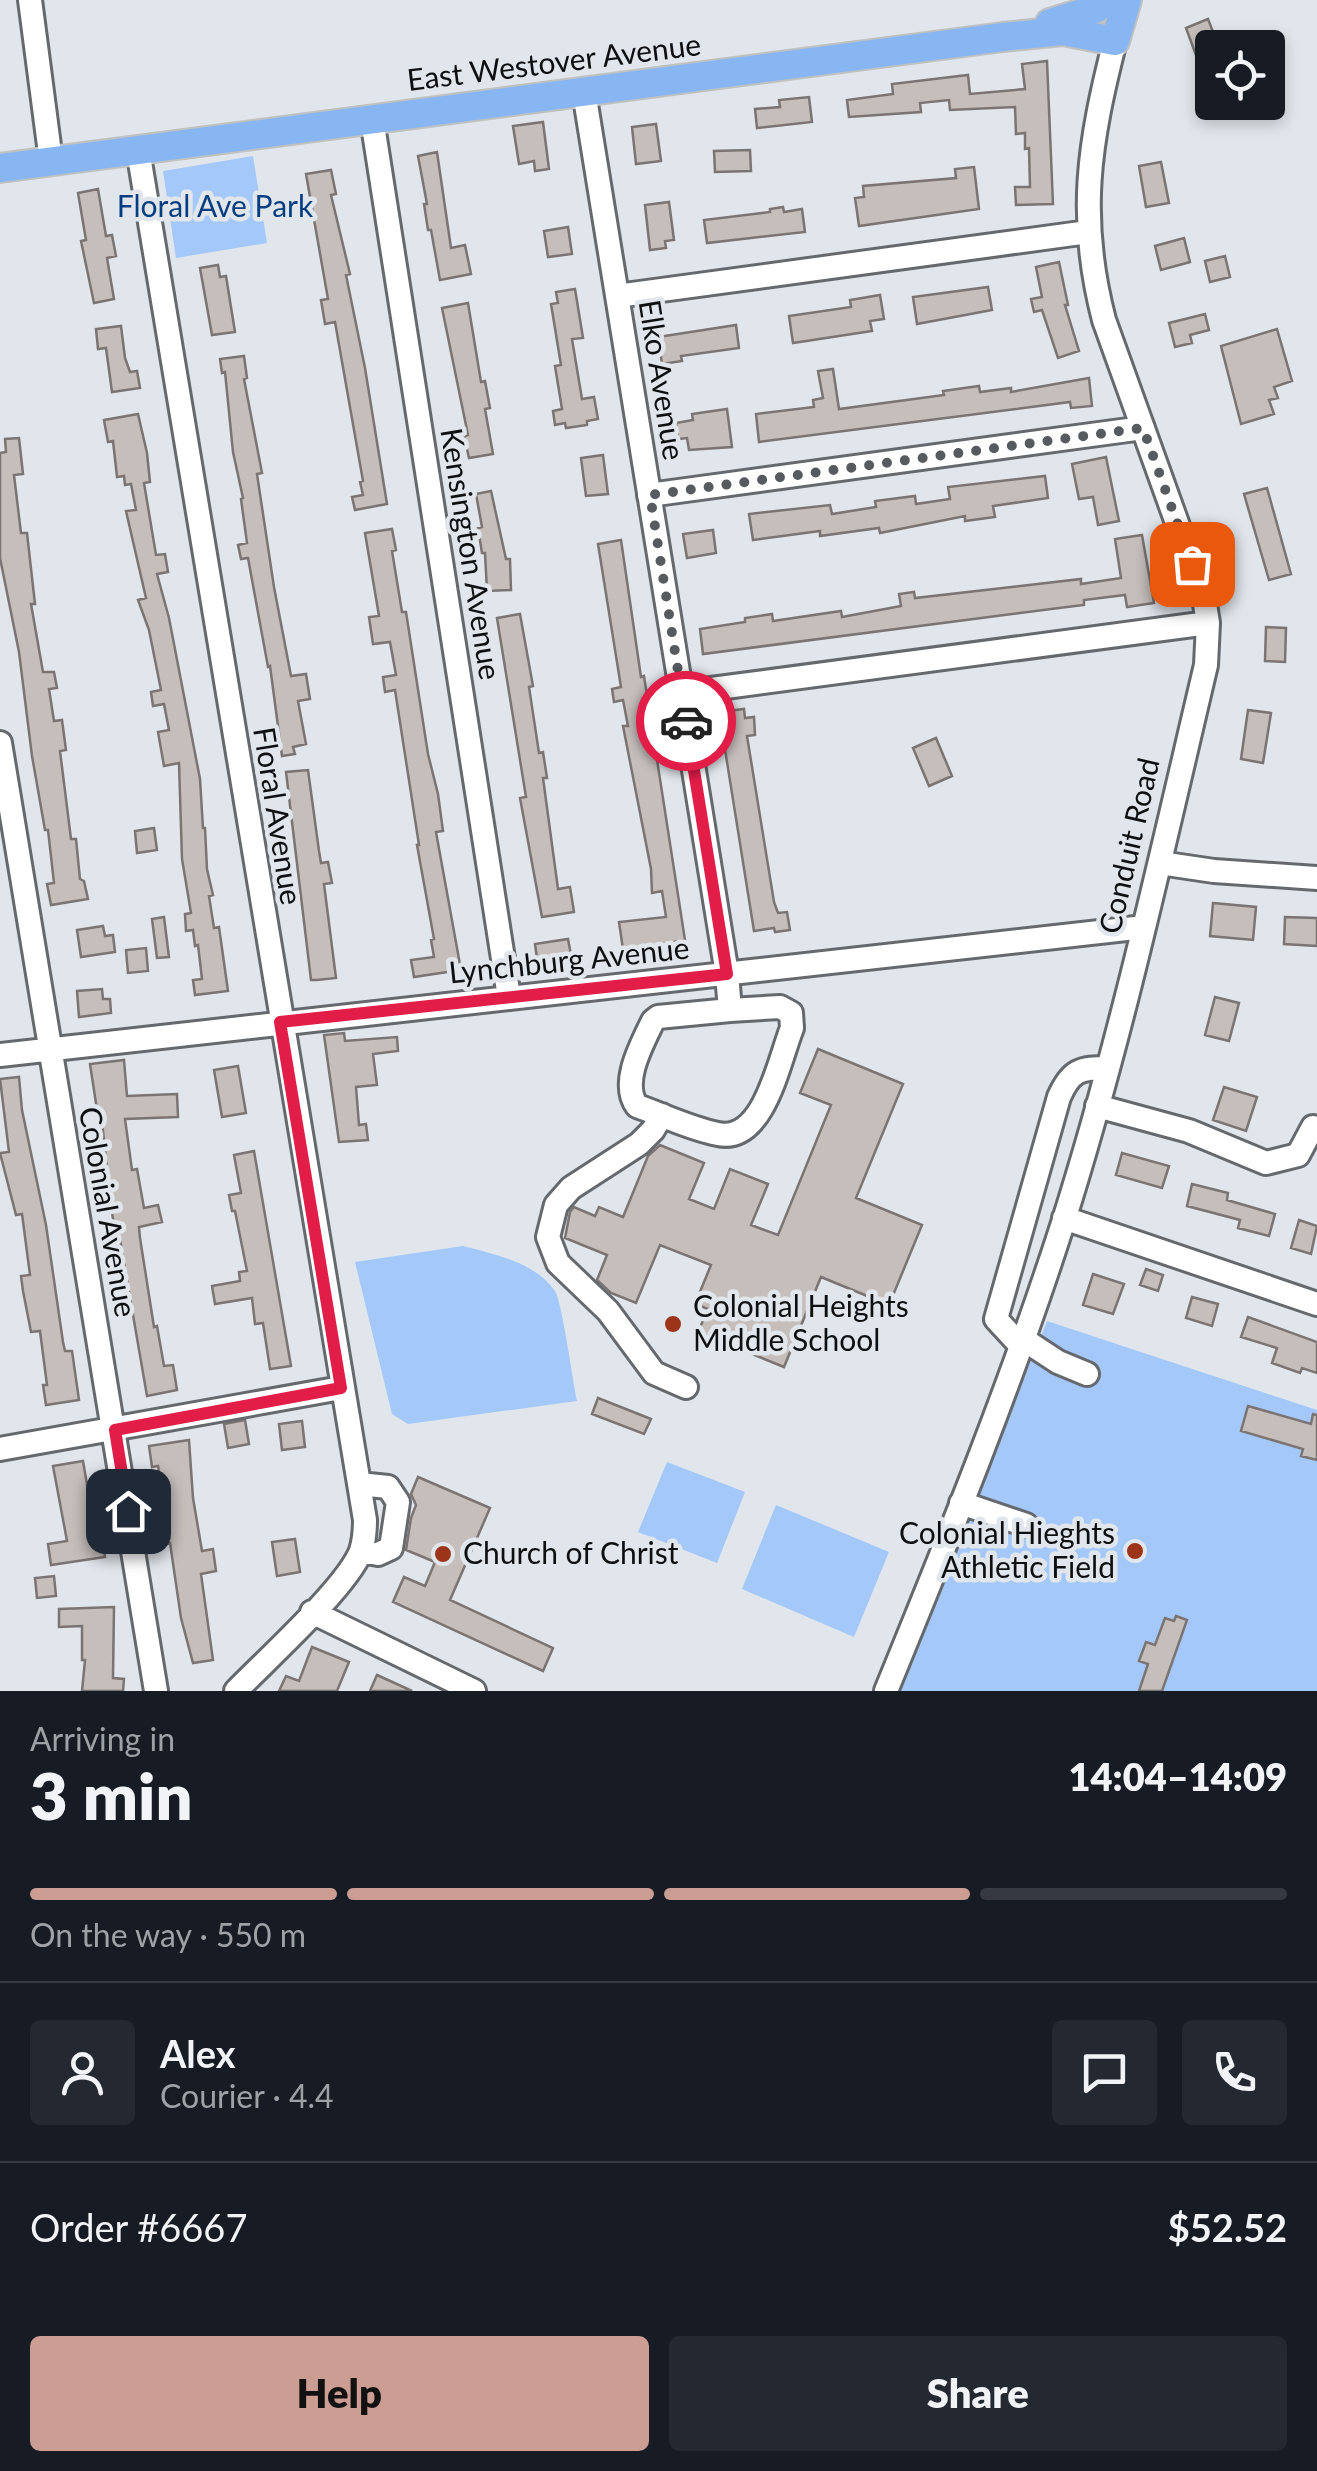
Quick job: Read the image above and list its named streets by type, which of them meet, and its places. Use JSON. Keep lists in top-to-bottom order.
{
  "streets": {
    "main road": ["East Westover Avenue", "Conduit Road"],
    "street": [
      "Elko Avenue",
      "Kensington Avenue",
      "Floral Avenue",
      "Lynchburg Avenue",
      "Colonial Avenue"
    ]
  },
  "crossings": [
    ["East Westover Avenue", "Elko Avenue"],
    ["East Westover Avenue", "Kensington Avenue"],
    ["East Westover Avenue", "Floral Avenue"],
    ["East Westover Avenue", "Conduit Road"],
    ["Elko Avenue", "Lynchburg Avenue"],
    ["Kensington Avenue", "Lynchburg Avenue"],
    ["Floral Avenue", "Lynchburg Avenue"],
    ["Conduit Road", "Lynchburg Avenue"],
    ["Lynchburg Avenue", "Colonial Avenue"]
  ],
  "parks": ["Floral Ave Park"],
  "places": ["Colonial Heights Middle School", "Colonial Hieghts Athletic Field", "Church of Christ"],
  "page": {
    "heading": ["3 min", "Arriving in", "14:04–14:09"],
    "panel": [
      "Alex",
      "Courier · 4.4",
      "Order #6667",
      "$52.52"
    ],
    "bar": "On the way · 550 m",
    "buttons": ["Help", "Share"]
  }
}
